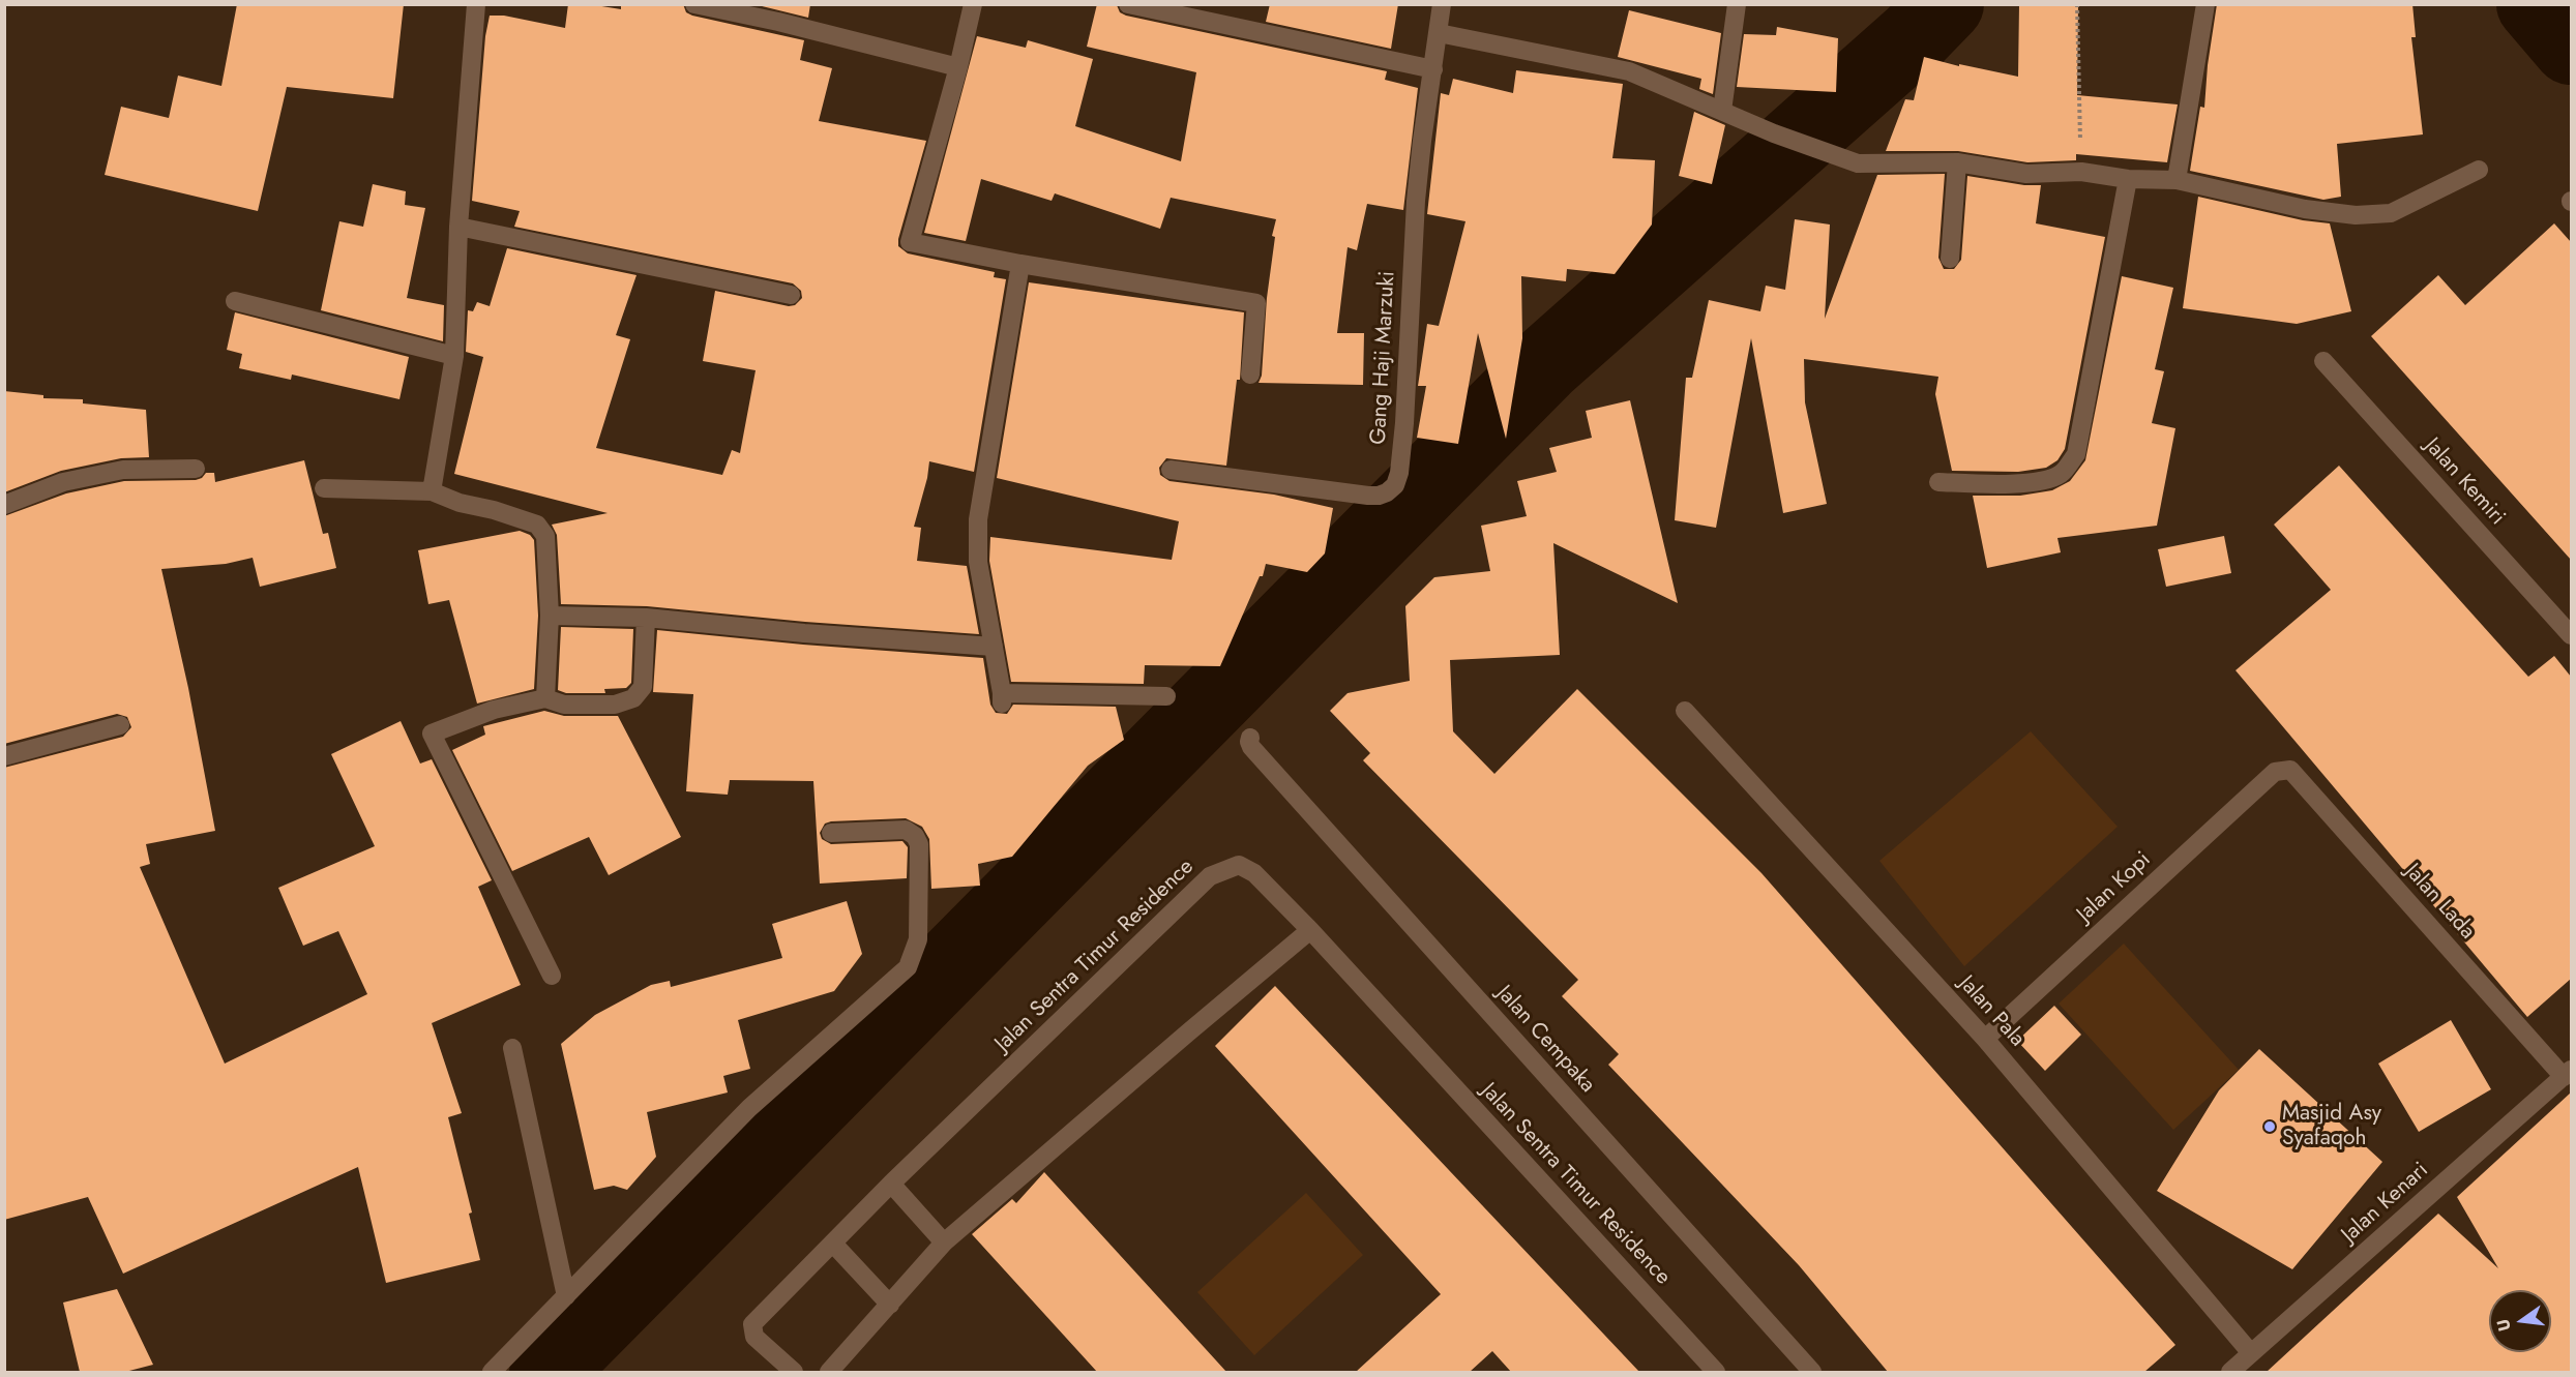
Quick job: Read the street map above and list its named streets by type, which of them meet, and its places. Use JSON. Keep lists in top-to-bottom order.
{
  "streets": {
    "street": [
      "Gang Haji Marzuki",
      "Jalan Kemiri",
      "Jalan Kopi",
      "Jalan Lada",
      "Jalan Sentra Timur Residence",
      "Jalan Pala",
      "Jalan Cempaka",
      "Jalan Kenari"
    ]
  },
  "crossings": [
    ["Jalan Kopi", "Jalan Lada"],
    ["Jalan Kopi", "Jalan Pala"],
    ["Jalan Lada", "Jalan Kenari"],
    ["Jalan Pala", "Jalan Kenari"]
  ],
  "places": ["Masjid Asy Syafaqoh"],
  "north": "left"
}
